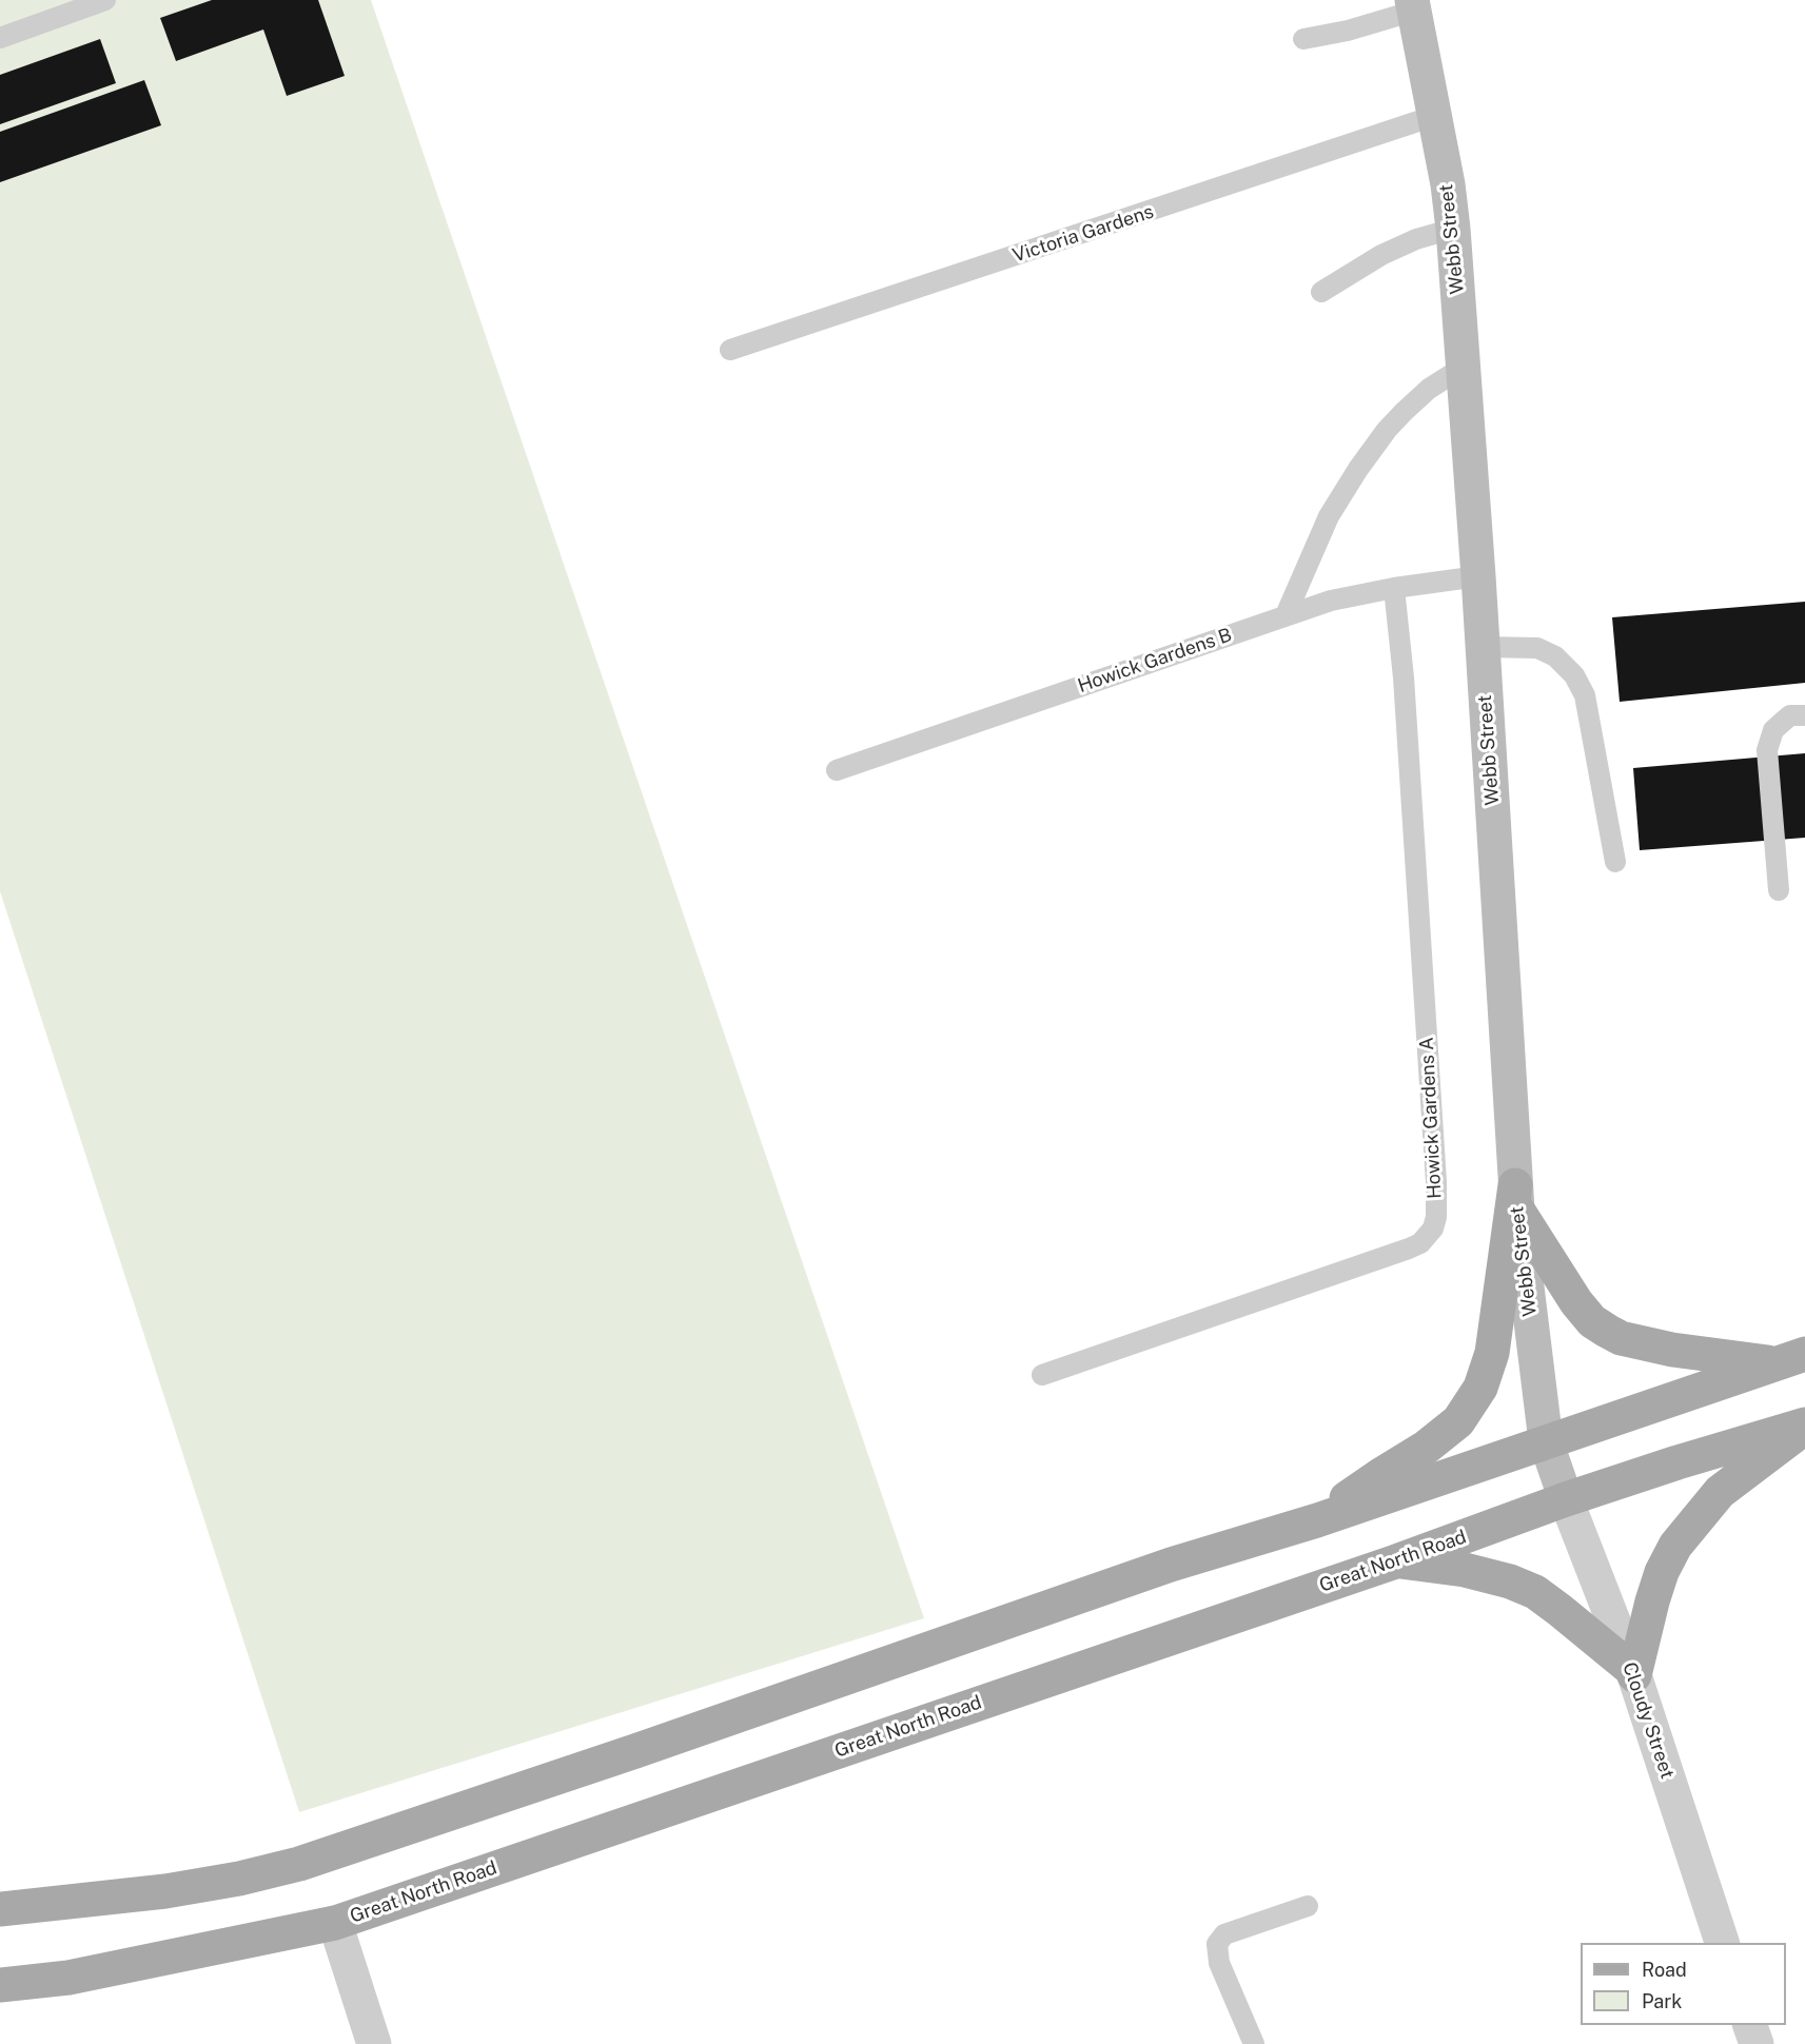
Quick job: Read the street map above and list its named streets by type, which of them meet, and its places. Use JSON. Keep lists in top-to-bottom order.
{
  "streets": {
    "main road": ["Great North Road"],
    "street": ["Webb Street", "Cloudy Street"],
    "lane": ["Victoria Gardens", "Howick Gardens B", "Howick Gardens A"]
  },
  "crossings": [
    ["Victoria Gardens", "Webb Street"],
    ["Webb Street", "Howick Gardens B"],
    ["Webb Street", "Great North Road"],
    ["Webb Street", "Cloudy Street"],
    ["Howick Gardens B", "Howick Gardens A"],
    ["Great North Road", "Cloudy Street"]
  ],
  "legend": ["Road", "Park"]
}
